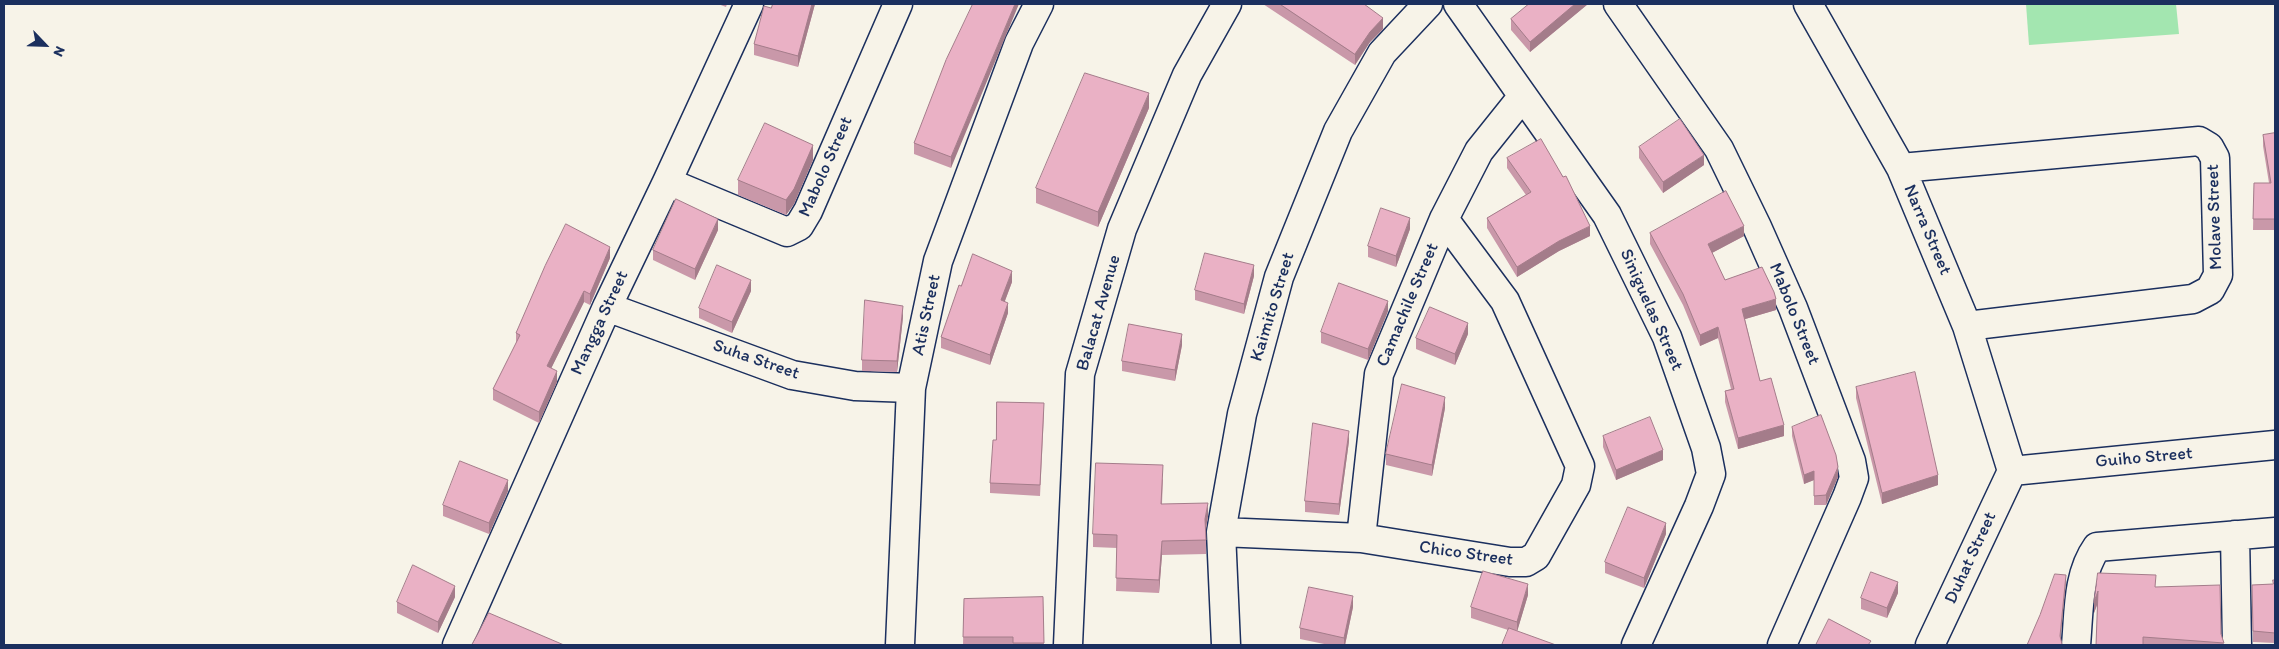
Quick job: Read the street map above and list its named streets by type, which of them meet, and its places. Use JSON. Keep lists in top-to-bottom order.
{
  "streets": {
    "street": [
      "Mabolo Street",
      "Molave Street",
      "Narra Street",
      "Camachile Street",
      "Kaimito Street",
      "Siniguelas Street",
      "Balacat Avenue",
      "Atis Street",
      "Mangga Street",
      "Suha Street",
      "Guiho Street",
      "Chico Street",
      "Duhat Street"
    ]
  },
  "crossings": [
    ["Mabolo Street", "Mangga Street"],
    ["Molave Street", "Narra Street"],
    ["Narra Street", "Guiho Street"],
    ["Narra Street", "Duhat Street"],
    ["Camachile Street", "Siniguelas Street"],
    ["Camachile Street", "Chico Street"],
    ["Kaimito Street", "Chico Street"],
    ["Atis Street", "Suha Street"],
    ["Mangga Street", "Suha Street"],
    ["Guiho Street", "Duhat Street"]
  ],
  "north": "bottom right"
}
